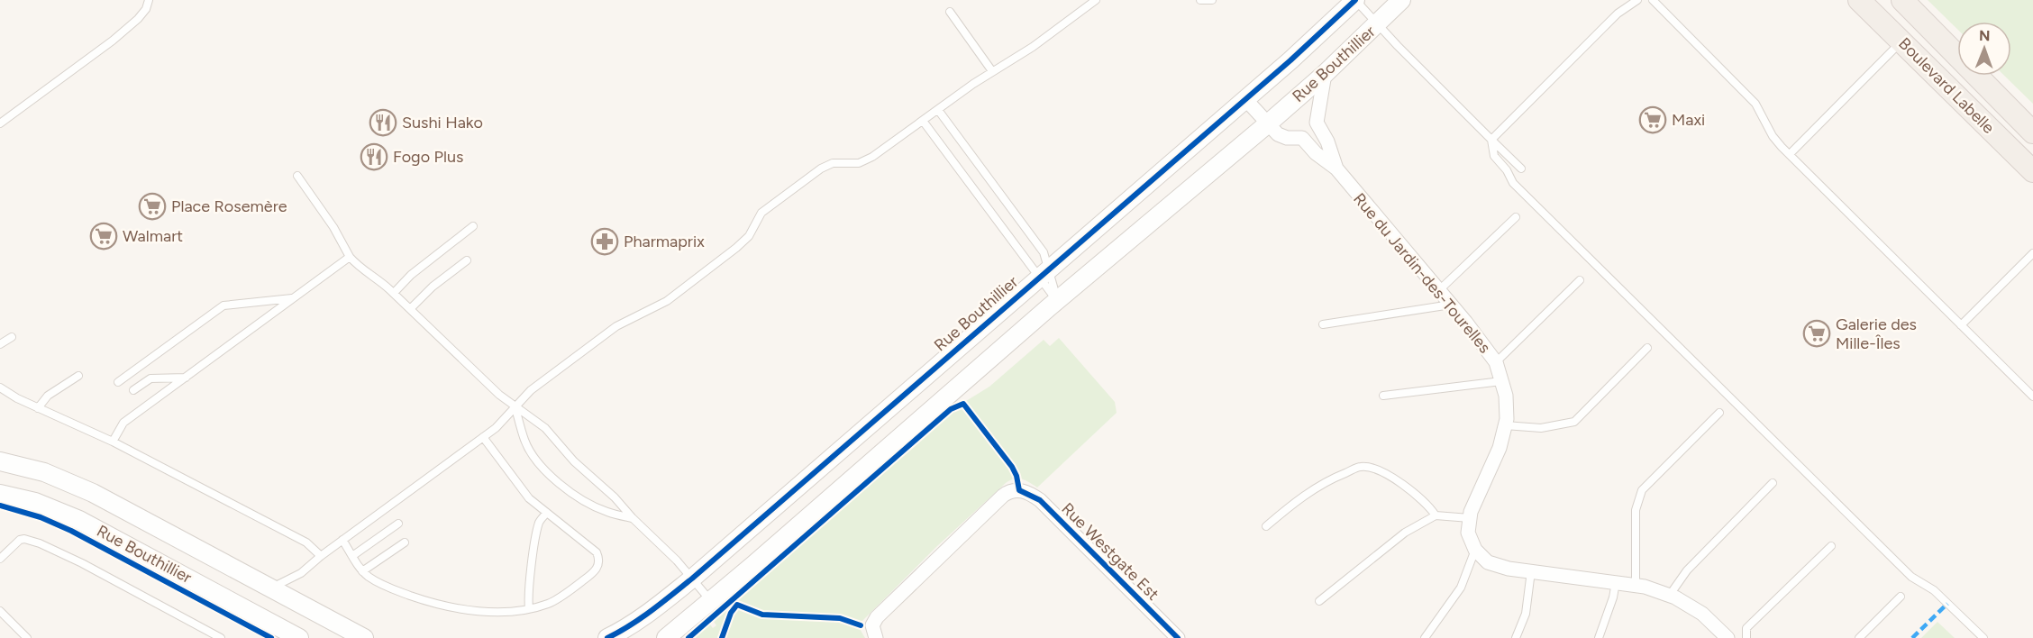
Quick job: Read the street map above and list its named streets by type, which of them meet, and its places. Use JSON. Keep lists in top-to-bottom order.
{
  "streets": {
    "main road": ["Boulevard Labelle"],
    "street": ["Rue Bouthillier", "Rue du Jardin-des-Tourelles", "Rue Westgate Est"]
  },
  "crossings": [
    ["Rue Bouthillier", "Rue du Jardin-des-Tourelles"]
  ],
  "places": {
    "supermarket": [
      "Maxi",
      "Place Rosemère",
      "Walmart",
      "Galerie des Mille-Îles"
    ],
    "restaurant": ["Sushi Hako", "Fogo Plus"],
    "pharmacy": ["Pharmaprix"]
  },
  "north": "top"
}
